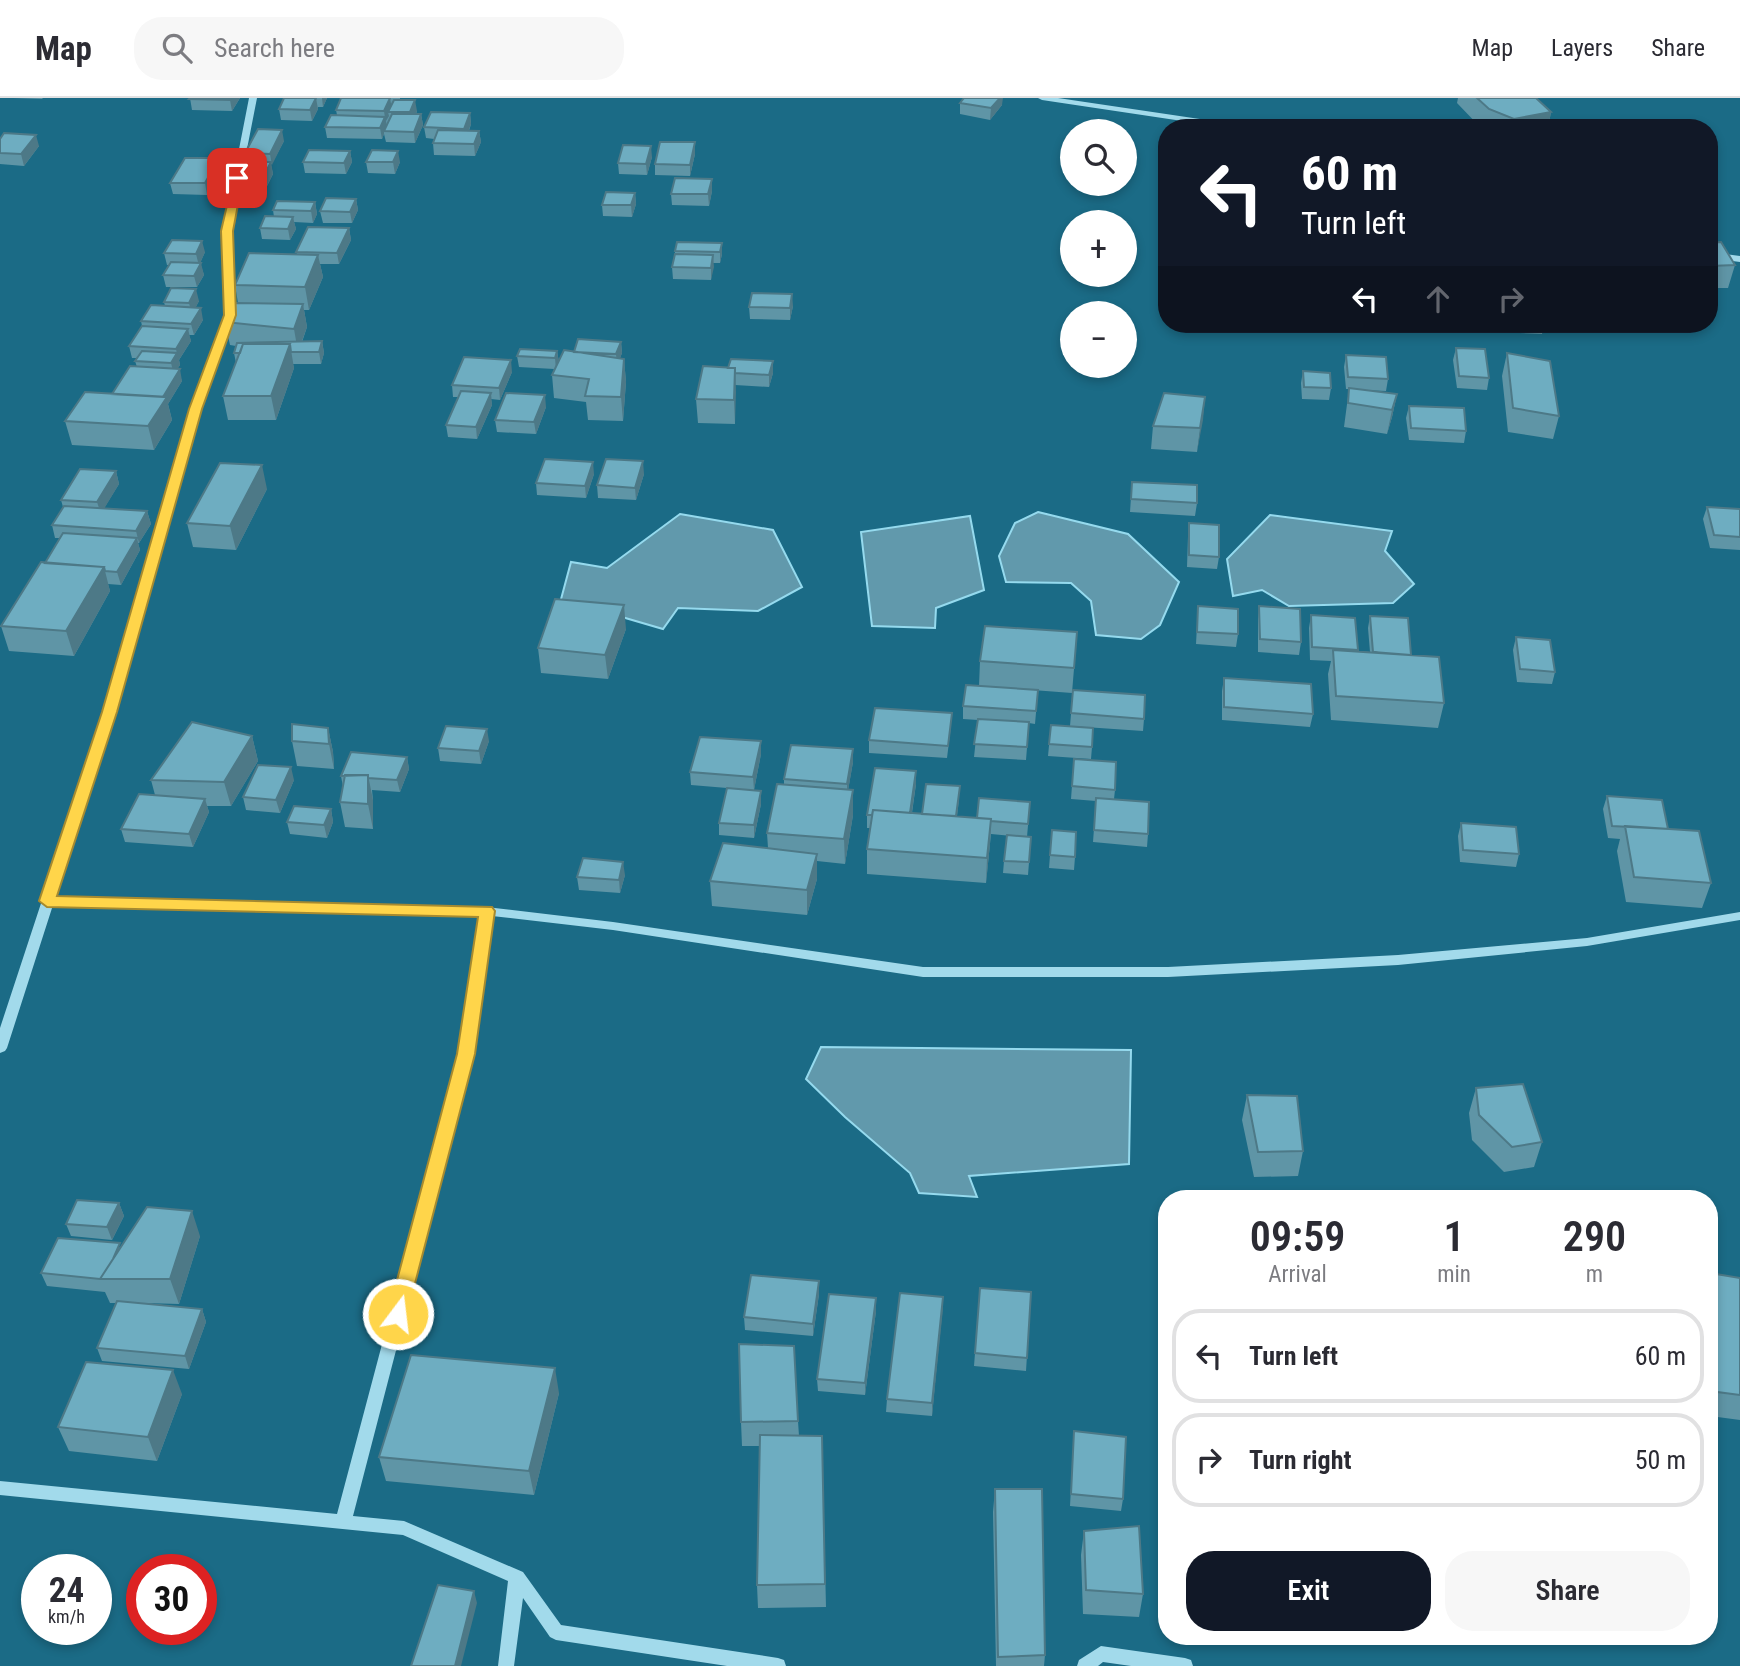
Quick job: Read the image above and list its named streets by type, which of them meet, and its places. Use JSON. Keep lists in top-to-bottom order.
{
  "page": {
    "header": "Map",
    "search": "Search here",
    "nav": ["Map", "Layers", "Share"],
    "map_buttons": ["+", "−"],
    "turn": ["60 m", "Turn left"],
    "eta": [
      "09:59",
      "Arrival",
      "1",
      "min",
      "290",
      "m"
    ],
    "list": [
      {
        "name": "Turn left",
        "value": "60 m"
      },
      {
        "name": "Turn right",
        "value": "50 m"
      }
    ],
    "buttons": ["Exit", "Share"],
    "speed": "24 km/h",
    "limit": "30"
  }
}
